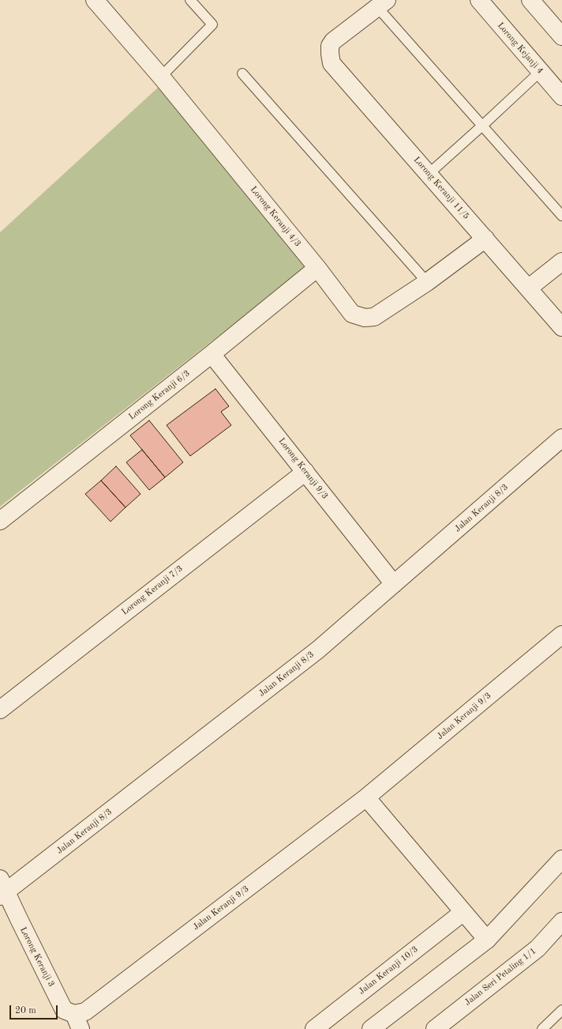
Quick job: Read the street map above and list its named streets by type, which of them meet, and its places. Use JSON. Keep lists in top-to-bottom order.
{
  "streets": {
    "street": [
      "Lorong Kejanji 4",
      "Lorong Keranji 11/5",
      "Lorong Keranji 4/3",
      "Lorong Keranji 6/3",
      "Lorong Keranji 9/3",
      "Jalan Keranji 8/3",
      "Lorong Keranji 7/3",
      "Jalan Keranji 9/3",
      "Lorong Keranji 3",
      "Jalan Keranji 10/3",
      "Jalan Seri Petaling 1/1"
    ]
  },
  "crossings": [
    ["Lorong Keranji 11/5", "Lorong Keranji 4/3"],
    ["Lorong Keranji 4/3", "Lorong Keranji 6/3"],
    ["Lorong Keranji 6/3", "Lorong Keranji 9/3"],
    ["Lorong Keranji 9/3", "Jalan Keranji 8/3"],
    ["Lorong Keranji 9/3", "Lorong Keranji 7/3"],
    ["Jalan Keranji 8/3", "Lorong Keranji 3"],
    ["Jalan Keranji 9/3", "Lorong Keranji 3"]
  ],
  "scale_bar": "20 m"
}
